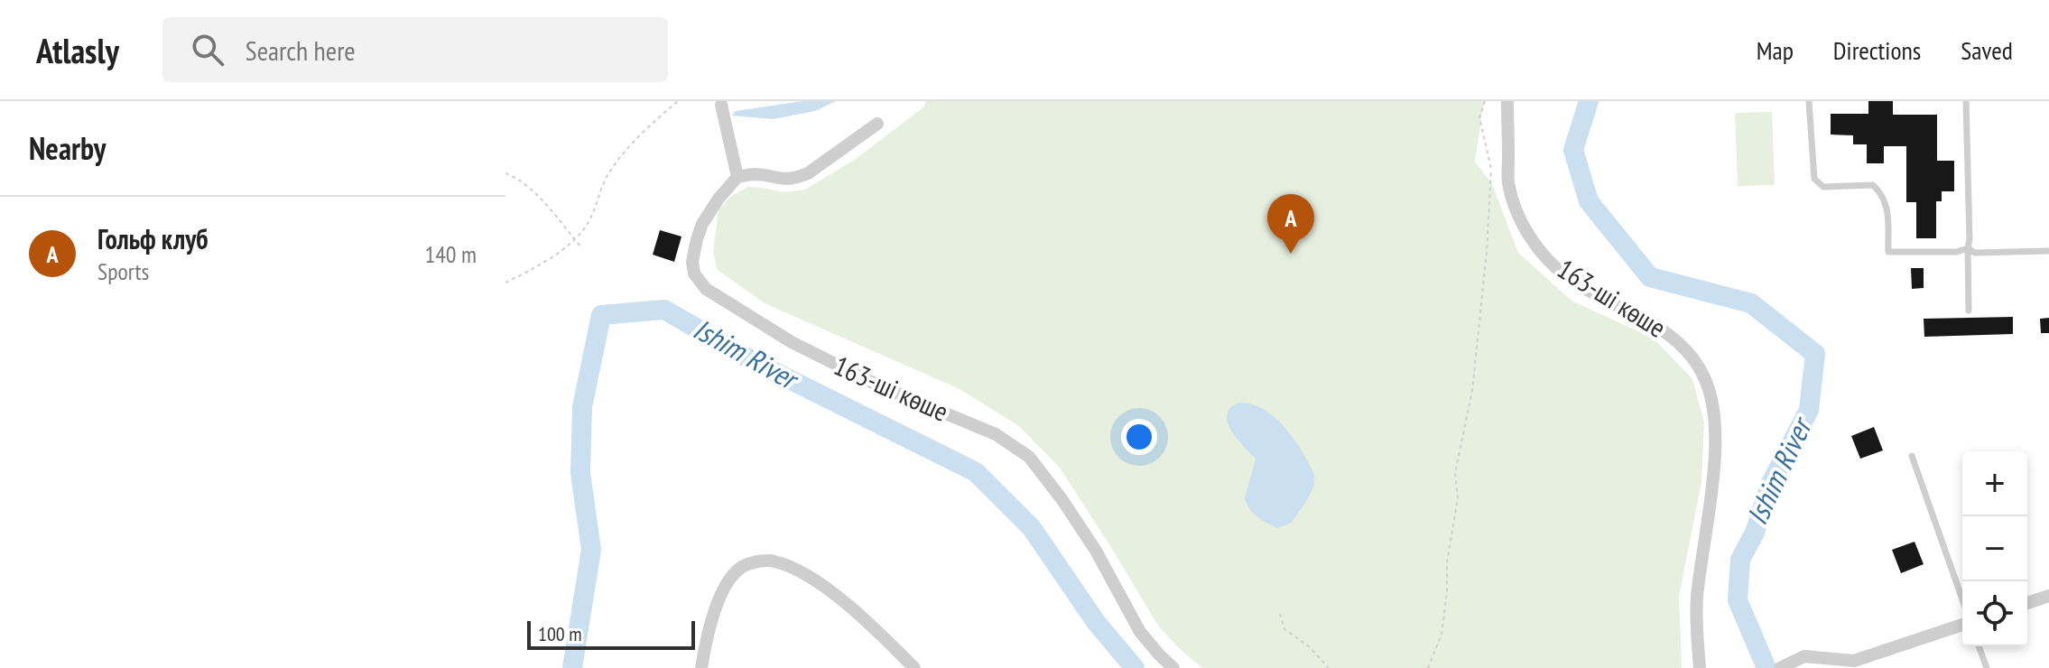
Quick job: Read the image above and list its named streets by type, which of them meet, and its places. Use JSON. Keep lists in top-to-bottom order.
{
  "streets": {
    "street": ["163-ші көше"]
  },
  "water": ["Ishim River"],
  "scale_bar": "100 m",
  "page": {
    "header": "Atlasly",
    "search": "Search here",
    "nav": ["Map", "Directions", "Saved"],
    "heading": "Nearby",
    "pins": "A",
    "list": [
      {
        "mark": "A",
        "name": "Гольф клуб",
        "note": "Sports",
        "value": "140 m"
      }
    ],
    "map_buttons": ["+", "−"],
    "scale": "100 m"
  }
}
